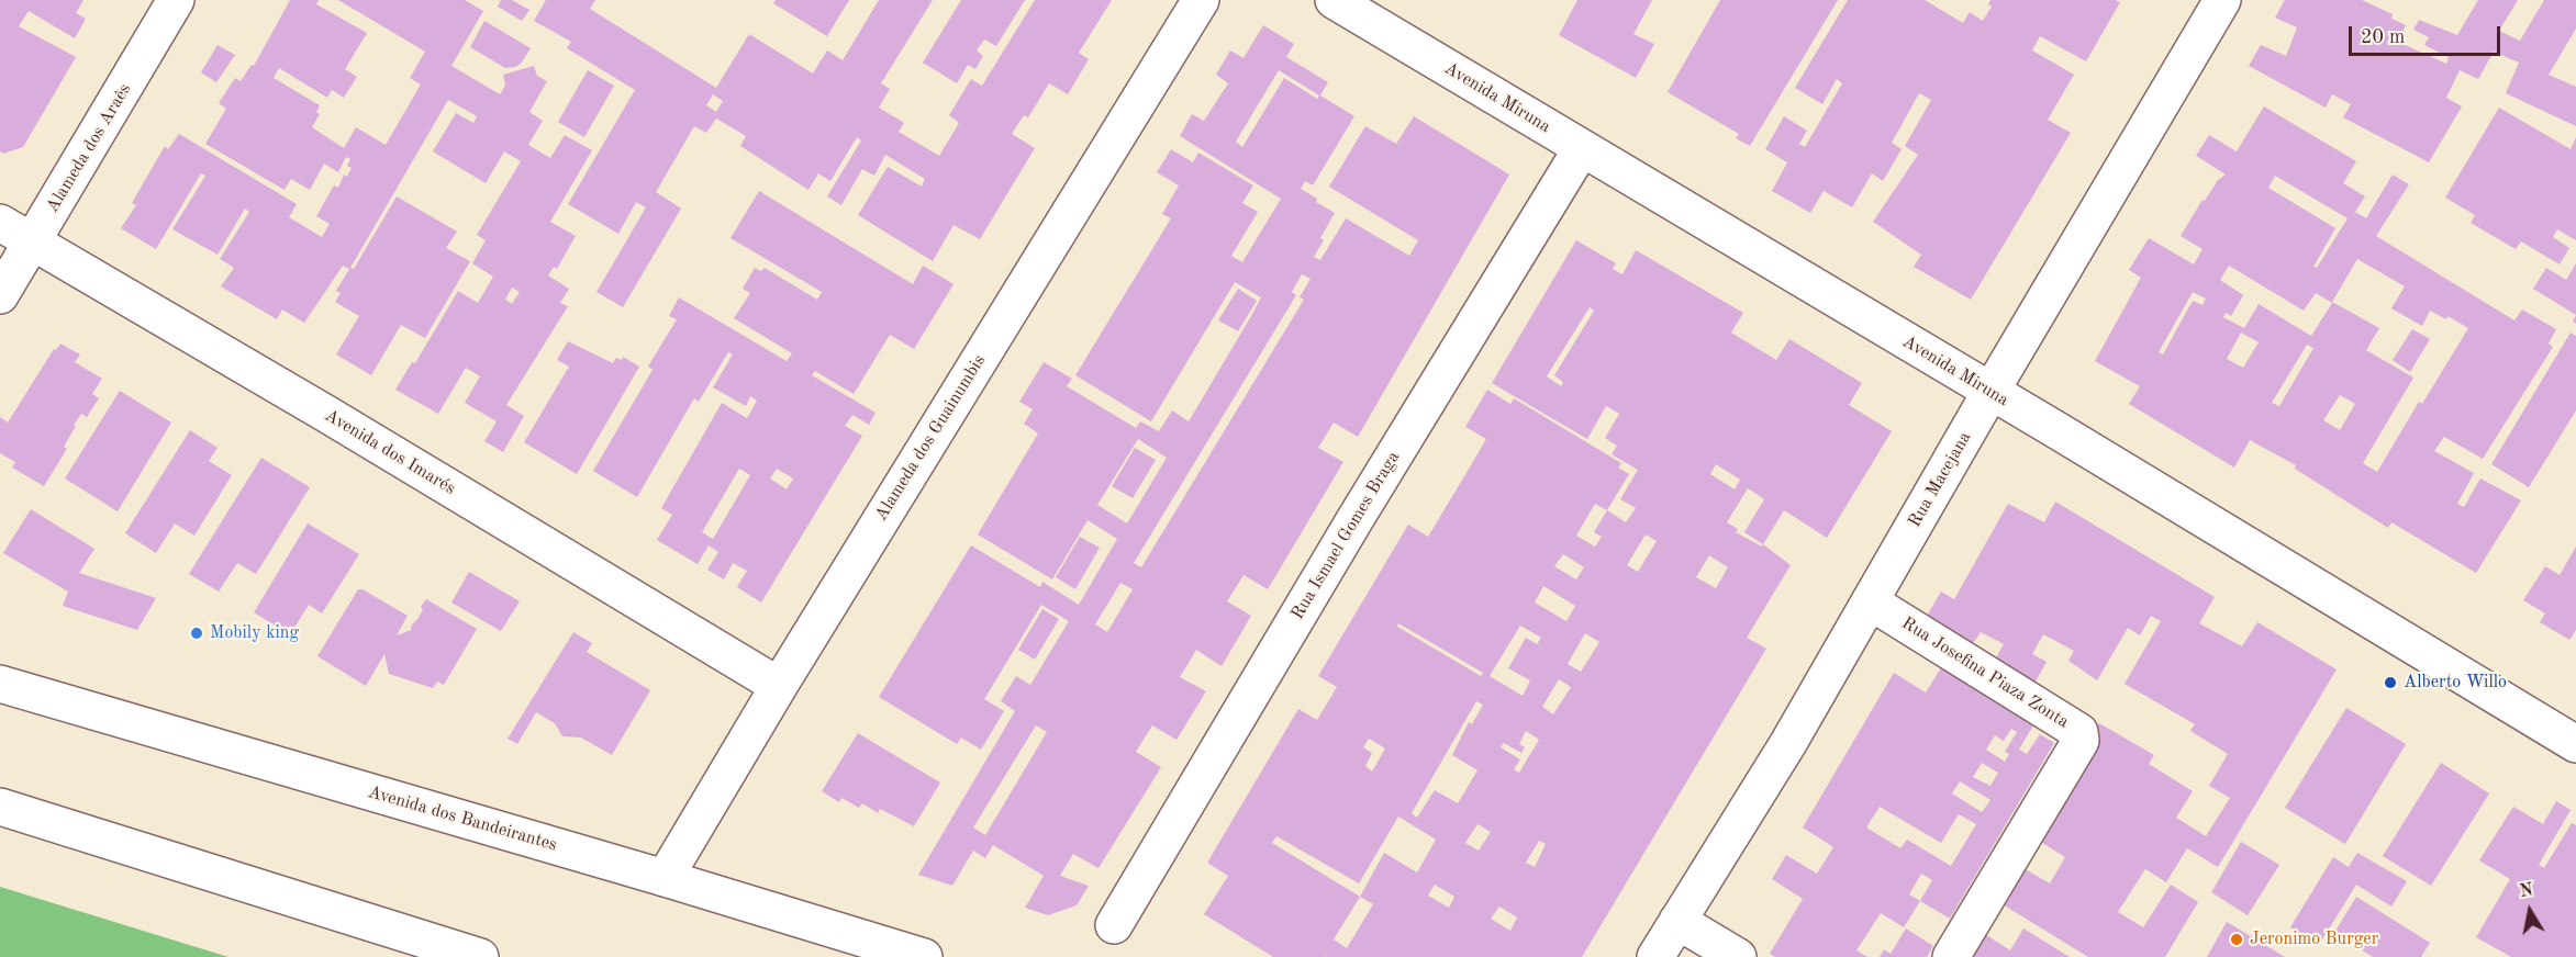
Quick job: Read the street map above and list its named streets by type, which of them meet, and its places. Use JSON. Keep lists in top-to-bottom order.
{
  "streets": {
    "main road": [
      "Avenida Miruna",
      "Alameda dos Araês",
      "Alameda dos Guainumbis",
      "Avenida dos Imarés",
      "Rua Macejana",
      "Rua Ismael Gomes Braga",
      "Rua Josefina Piaza Zonta",
      "Avenida dos Bandeirantes"
    ]
  },
  "crossings": [
    ["Avenida Miruna", "Rua Macejana"],
    ["Avenida Miruna", "Rua Ismael Gomes Braga"],
    ["Alameda dos Araês", "Avenida dos Imarés"],
    ["Alameda dos Guainumbis", "Avenida dos Imarés"],
    ["Alameda dos Guainumbis", "Avenida dos Bandeirantes"],
    ["Rua Macejana", "Rua Josefina Piaza Zonta"]
  ],
  "places": ["Mobily king", "Alberto Willo", "Jeronimo Burger"],
  "scale_bar": "20 m",
  "north": "top"
}
